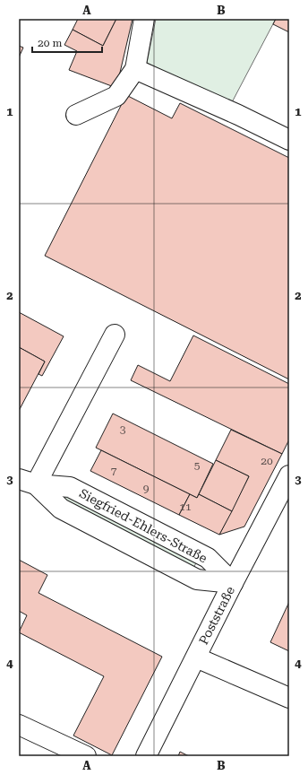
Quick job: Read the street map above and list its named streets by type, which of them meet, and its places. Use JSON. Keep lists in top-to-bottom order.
{
  "streets": {
    "street": ["Siegfried-Ehlers-Straße", "Poststraße"]
  },
  "crossings": [
    ["Siegfried-Ehlers-Straße", "Poststraße"]
  ],
  "house_numbers": [
    "3",
    "20",
    "5",
    "7",
    "9",
    "11"
  ],
  "scale_bar": "20 m",
  "grid": {
    "columns": ["A", "B"],
    "rows": [
      "1",
      "2",
      "3",
      "4"
    ]
  }
}
